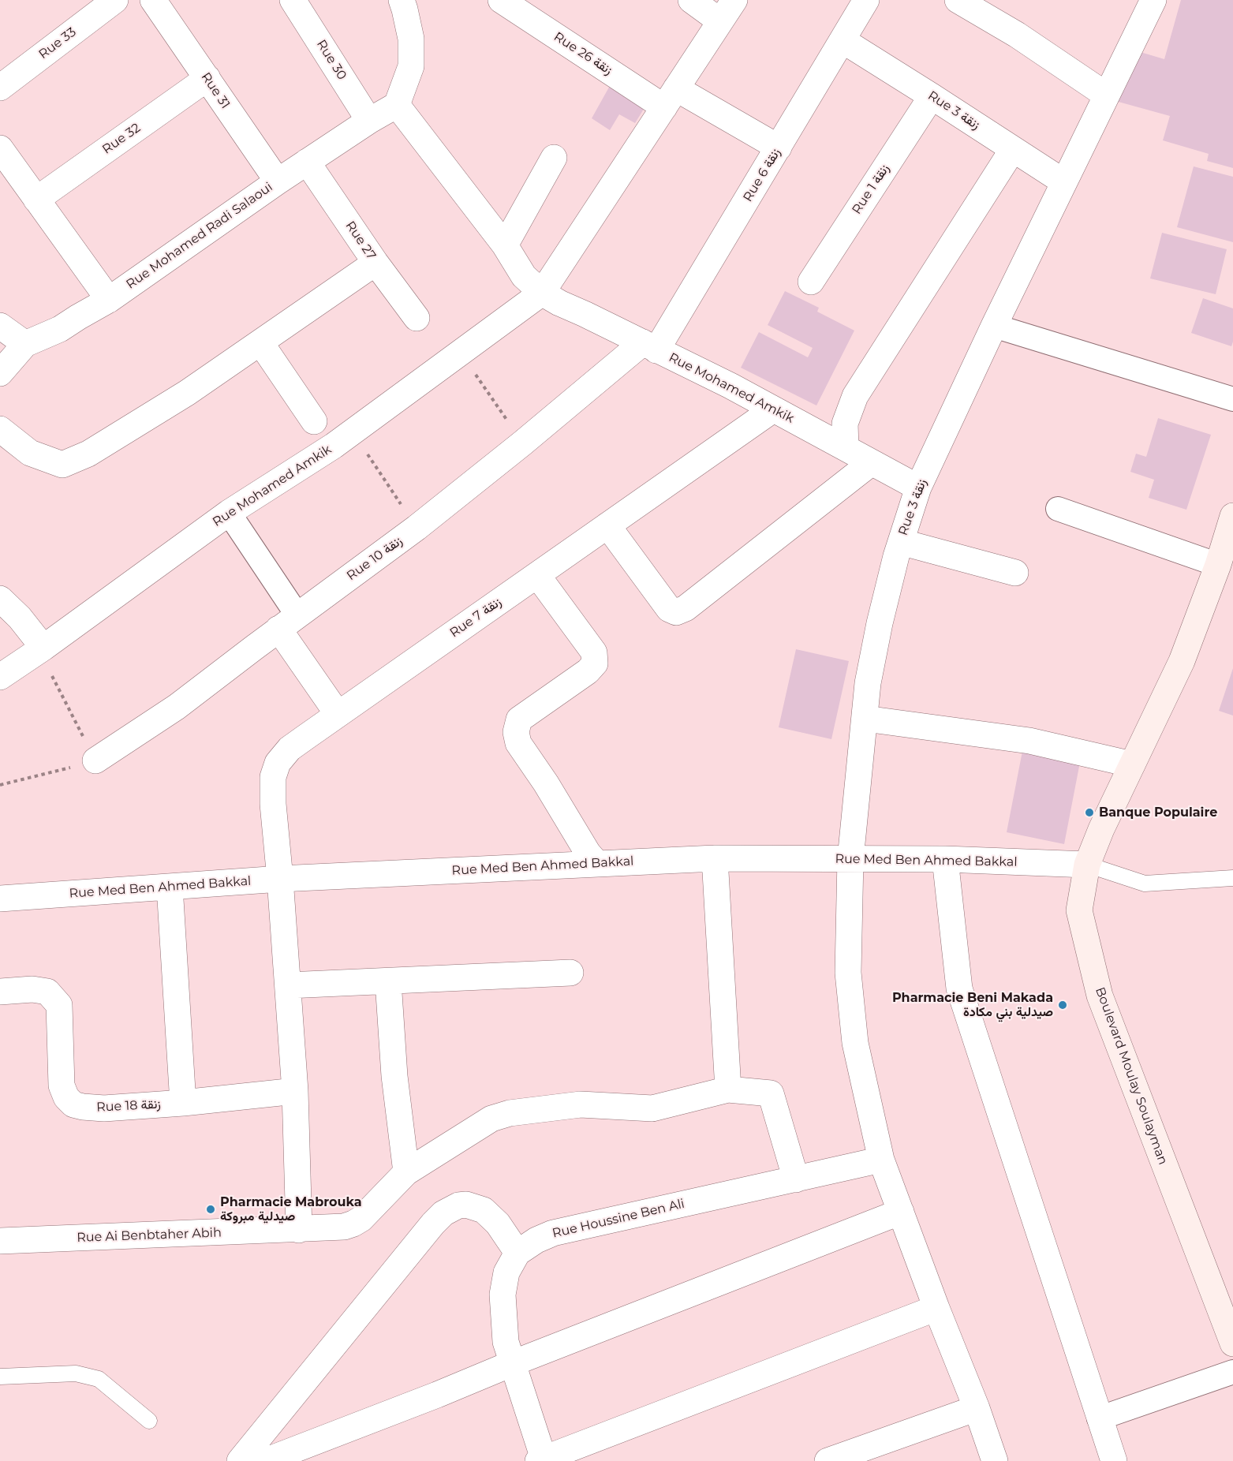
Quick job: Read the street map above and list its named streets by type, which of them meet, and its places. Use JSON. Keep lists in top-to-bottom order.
{
  "streets": {
    "main road": ["Boulevard Moulay Soulayman"],
    "street": [
      "Rue 33",
      "Rue 26 زنقة",
      "Rue 30",
      "Rue 31",
      "Rue 3 زنقة",
      "Rue 32",
      "Rue 6 زنقة",
      "Rue 1 زنقة",
      "Rue Mohamed Radi Salaoui",
      "Rue 27",
      "Rue Mohamed Amkik",
      "Rue 10 زنقة",
      "Rue 7 زنقة",
      "Rue Med Ben Ahmed Bakkal",
      "Rue 18 زنقة",
      "Rue Houssine Ben Ali",
      "Rue Ai Benbtaher Abih"
    ]
  },
  "crossings": [
    ["Rue 26 زنقة", "Rue 6 زنقة"],
    ["Rue 26 زنقة", "Rue Mohamed Amkik"],
    ["Rue 30", "Rue Mohamed Radi Salaoui"],
    ["Rue 31", "Rue 32"],
    ["Rue 31", "Rue Mohamed Radi Salaoui"],
    ["Rue 3 زنقة", "Rue 6 زنقة"],
    ["Rue 3 زنقة", "Rue 1 زنقة"],
    ["Rue 3 زنقة", "Rue Mohamed Amkik"],
    ["Rue 3 زنقة", "Rue Med Ben Ahmed Bakkal"],
    ["Rue 3 زنقة", "Rue Houssine Ben Ali"],
    ["Rue 6 زنقة", "Rue Mohamed Amkik"],
    ["Rue 6 زنقة", "Rue 10 زنقة"],
    ["Rue Mohamed Radi Salaoui", "Rue 27"],
    ["Rue Mohamed Radi Salaoui", "Rue Mohamed Amkik"],
    ["Rue Mohamed Amkik", "Rue 10 زنقة"],
    ["Rue Mohamed Amkik", "Rue 7 زنقة"],
    ["Rue 7 زنقة", "Rue Med Ben Ahmed Bakkal"],
    ["Rue 7 زنقة", "Rue 18 زنقة"],
    ["Rue 7 زنقة", "Rue Ai Benbtaher Abih"],
    ["Rue Med Ben Ahmed Bakkal", "Boulevard Moulay Soulayman"],
    ["Rue Houssine Ben Ali", "Rue Ai Benbtaher Abih"]
  ],
  "places": ["Banque Populaire", "Pharmacie Beni Makada صيدلية بني مكادة", "Pharmacie Mabrouka صيدلية مبروكة"]
}
